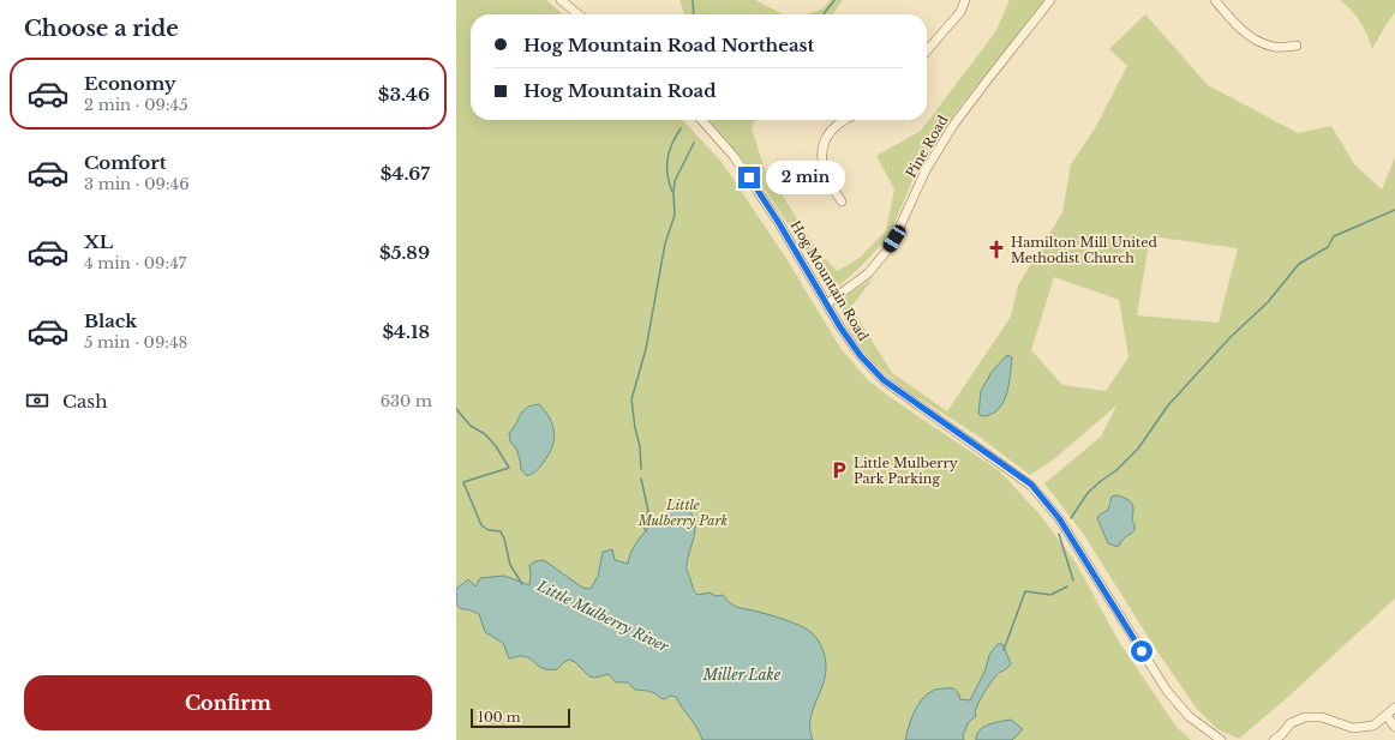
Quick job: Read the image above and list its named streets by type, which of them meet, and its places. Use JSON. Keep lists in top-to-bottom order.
{
  "streets": {
    "street": ["Pine Road", "Hog Mountain Road"]
  },
  "crossings": [
    ["Pine Road", "Hog Mountain Road"]
  ],
  "water": ["Little Mulberry River", "Miller Lake"],
  "parks": ["Little Mulberry Park"],
  "places": {
    "church": ["Hamilton Mill United Methodist Church"],
    "parking": ["Little Mulberry Park Parking"]
  },
  "scale_bar": "100 m",
  "page": {
    "heading": "Choose a ride",
    "banner": ["Hog Mountain Road Northeast", "Hog Mountain Road"],
    "list": [
      {
        "name": "Economy",
        "note": "2 min · 09:45",
        "value": "$3.46"
      },
      {
        "name": "Comfort",
        "note": "3 min · 09:46",
        "value": "$4.67"
      },
      {
        "name": "XL",
        "note": "4 min · 09:47",
        "value": "$5.89"
      },
      {
        "name": "Black",
        "note": "5 min · 09:48",
        "value": "$4.18"
      }
    ],
    "bubble": "2 min",
    "pay": ["Cash", "630 m"],
    "buttons": "Confirm",
    "scale": "100 m"
  }
}
